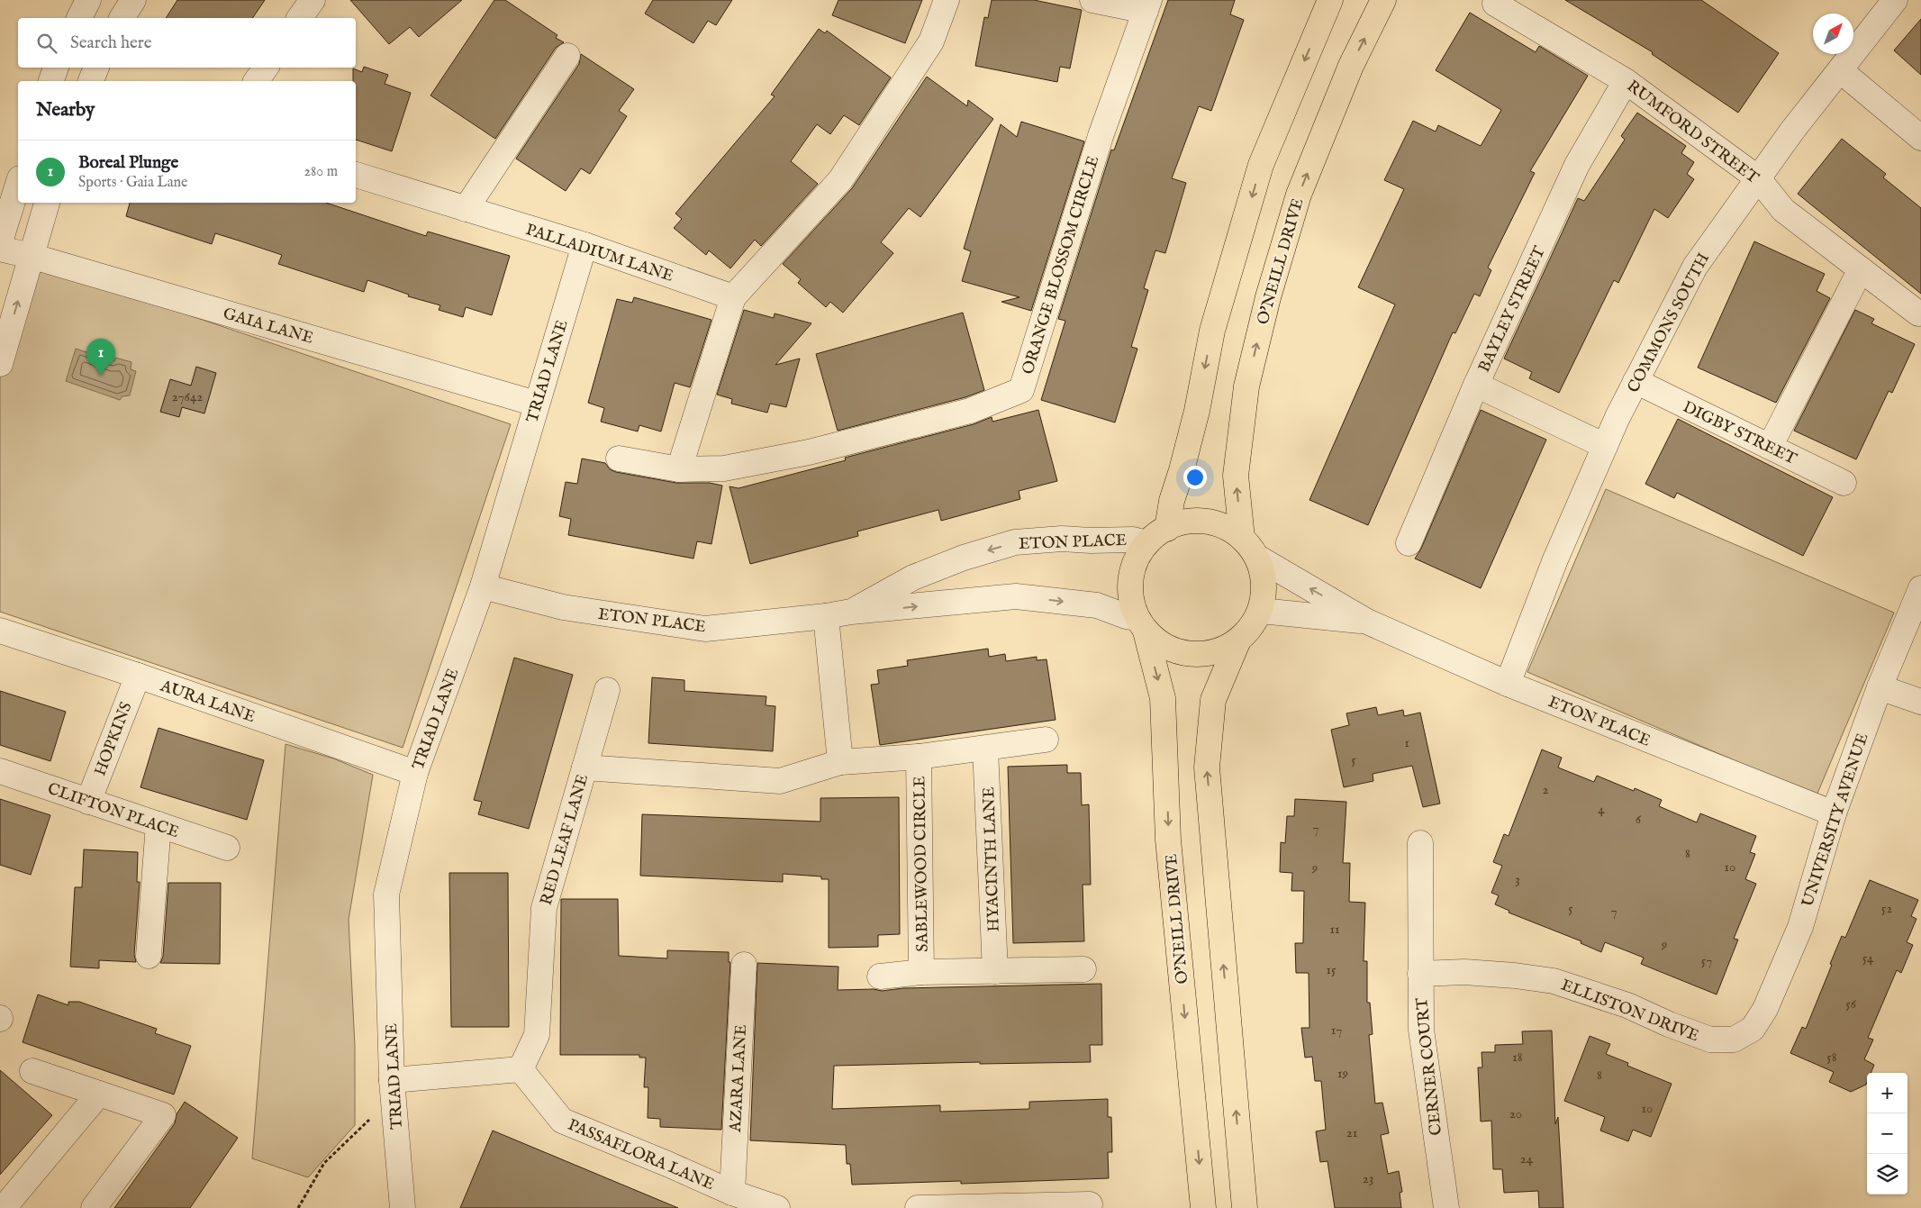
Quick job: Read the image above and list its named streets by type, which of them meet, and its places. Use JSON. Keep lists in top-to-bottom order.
{
  "streets": {
    "main road": ["O'NEILL DRIVE"],
    "street": [
      "RUMFORD STREET",
      "PALLADIUM LANE",
      "ORANGE BLOSSOM CIRCLE",
      "BAYLEY STREET",
      "COMMONS SOUTH",
      "GAIA LANE",
      "TRIAD LANE",
      "DIGBY STREET",
      "ETON PLACE",
      "AURA LANE",
      "HOPKINS",
      "CLIFTON PLACE",
      "UNIVERSITY AVENUE",
      "RED LEAF LANE",
      "HYACINTH LANE",
      "SABLEWOOD CIRCLE",
      "ELLISTON DRIVE",
      "CERNER COURT",
      "AZARA LANE",
      "PASSAFLORA LANE"
    ]
  },
  "crossings": [
    ["RUMFORD STREET", "BAYLEY STREET"],
    ["RUMFORD STREET", "COMMONS SOUTH"],
    ["PALLADIUM LANE", "TRIAD LANE"],
    ["O'NEILL DRIVE", "ETON PLACE"],
    ["COMMONS SOUTH", "DIGBY STREET"],
    ["COMMONS SOUTH", "ETON PLACE"],
    ["GAIA LANE", "TRIAD LANE"],
    ["TRIAD LANE", "ETON PLACE"],
    ["TRIAD LANE", "AURA LANE"],
    ["ETON PLACE", "UNIVERSITY AVENUE"],
    ["AURA LANE", "HOPKINS"],
    ["HOPKINS", "CLIFTON PLACE"],
    ["UNIVERSITY AVENUE", "ELLISTON DRIVE"],
    ["RED LEAF LANE", "SABLEWOOD CIRCLE"],
    ["RED LEAF LANE", "PASSAFLORA LANE"],
    ["HYACINTH LANE", "SABLEWOOD CIRCLE"],
    ["ELLISTON DRIVE", "CERNER COURT"],
    ["AZARA LANE", "PASSAFLORA LANE"]
  ],
  "house_numbers": [
    "27642",
    "1",
    "5",
    "2",
    "4",
    "6",
    "7",
    "8",
    "10",
    "9",
    "3",
    "5",
    "52",
    "7",
    "11",
    "9",
    "54",
    "57",
    "15",
    "56",
    "17",
    "18",
    "58",
    "19",
    "8",
    "10",
    "20",
    "21",
    "24",
    "23"
  ],
  "north": "top right",
  "page": {
    "search": "Search here",
    "heading": "Nearby",
    "list": [
      {
        "mark": "1",
        "name": "Boreal Plunge",
        "note": "Sports · Gaia Lane",
        "value": "280 m"
      }
    ],
    "pins": "1",
    "map_buttons": ["+", "−"]
  }
}
